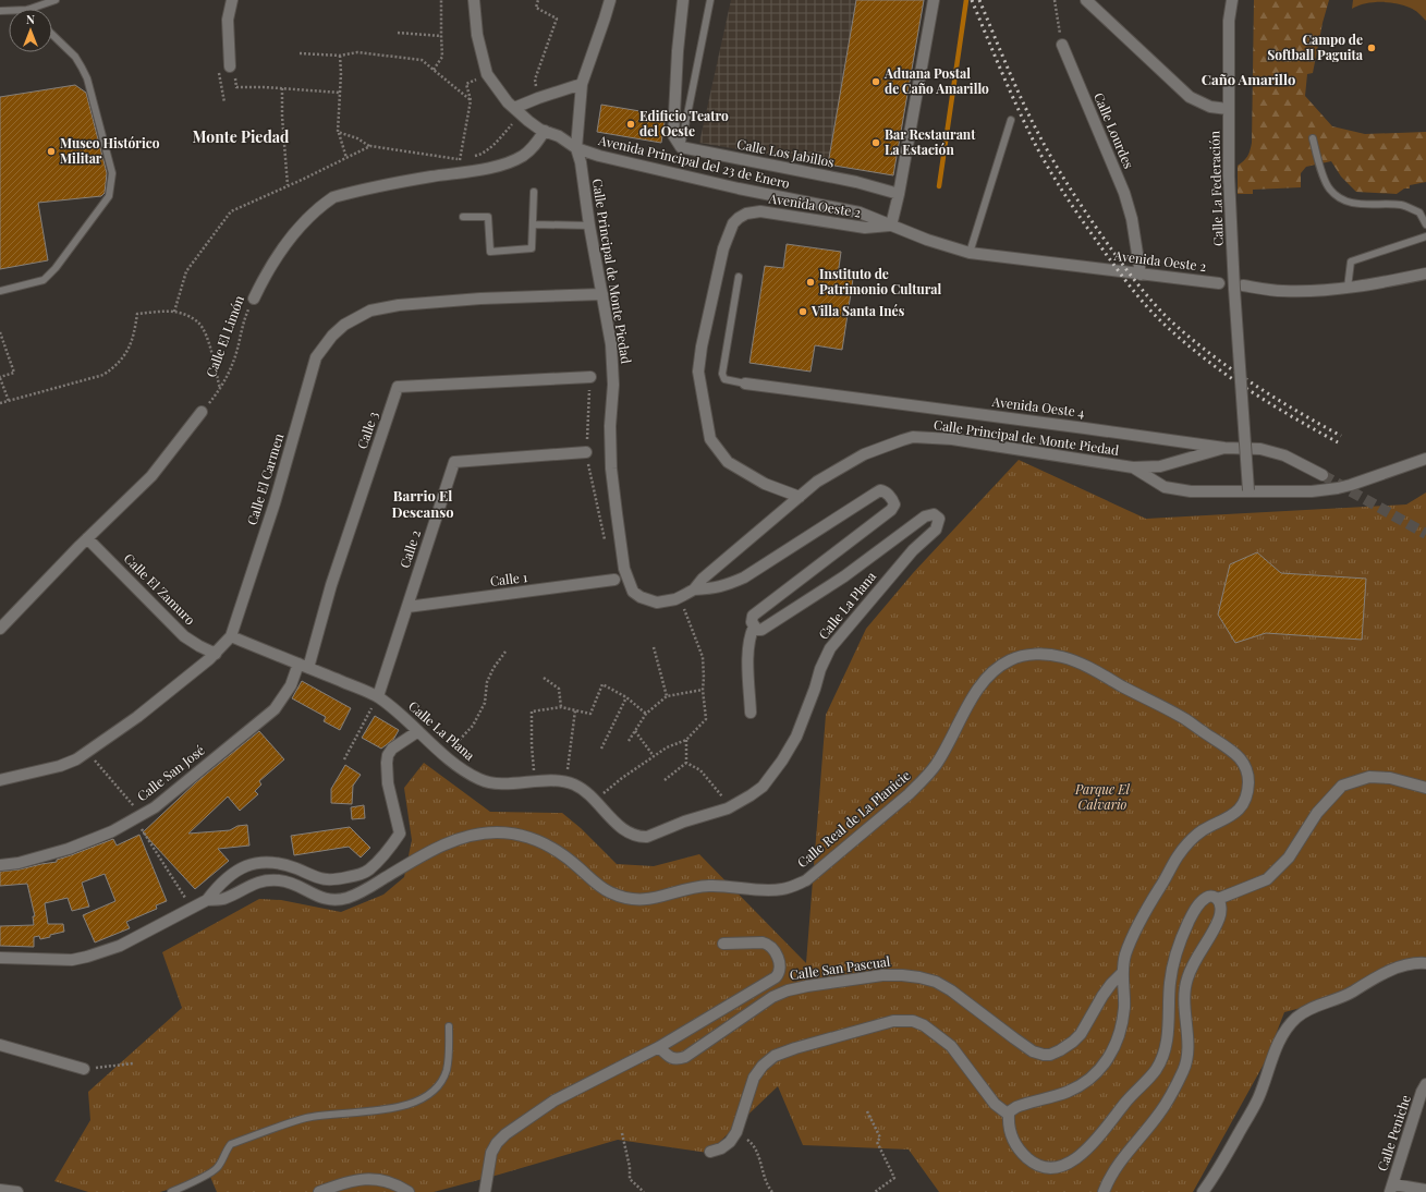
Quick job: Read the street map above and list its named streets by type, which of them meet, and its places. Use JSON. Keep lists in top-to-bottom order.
{
  "streets": {
    "street": [
      "Calle Lourdes",
      "Calle Los Jabillos",
      "Avenida Principal del 23 de Enero",
      "Calle La Federación",
      "Avenida Oeste 2",
      "Calle Principal de Monte Piedad",
      "Calle El Limón",
      "Avenida Oeste 4",
      "Calle 3",
      "Calle El Carmen",
      "Calle 2",
      "Calle 1",
      "Calle El Zamuro",
      "Calle La Plana",
      "Calle San José",
      "Calle Real de La Planicie",
      "Calle San Pascual",
      "Calle Peniche"
    ]
  },
  "crossings": [
    ["Calle Lourdes", "Avenida Oeste 2"],
    ["Avenida Principal del 23 de Enero", "Avenida Oeste 2"],
    ["Avenida Principal del 23 de Enero", "Calle Principal de Monte Piedad"],
    ["Avenida Principal del 23 de Enero", "Calle El Limón"],
    ["Avenida Oeste 2", "Calle Principal de Monte Piedad"],
    ["Calle Principal de Monte Piedad", "Avenida Oeste 4"],
    ["Calle Principal de Monte Piedad", "Calle El Carmen"],
    ["Calle 3", "Calle La Plana"],
    ["Calle 3", "Calle San José"],
    ["Calle El Carmen", "Calle El Zamuro"],
    ["Calle El Carmen", "Calle La Plana"],
    ["Calle 2", "Calle 1"],
    ["Calle 2", "Calle La Plana"],
    ["Calle La Plana", "Calle San José"],
    ["Calle La Plana", "Calle Real de La Planicie"],
    ["Calle Real de La Planicie", "Calle San Pascual"]
  ],
  "districts": ["Caño Amarillo", "Monte Piedad", "Barrio El Descanso"],
  "parks": ["Parque El Calvario"],
  "places": [
    "Campo de Softball Paguita",
    "Aduana Postal de Caño Amarillo",
    "Edificio Teatro del Oeste",
    "Bar Restaurant La Estación",
    "Museo Histórico Militar",
    "Instituto de Patrimonio Cultural",
    "Villa Santa Inés"
  ],
  "north": "top"
}
